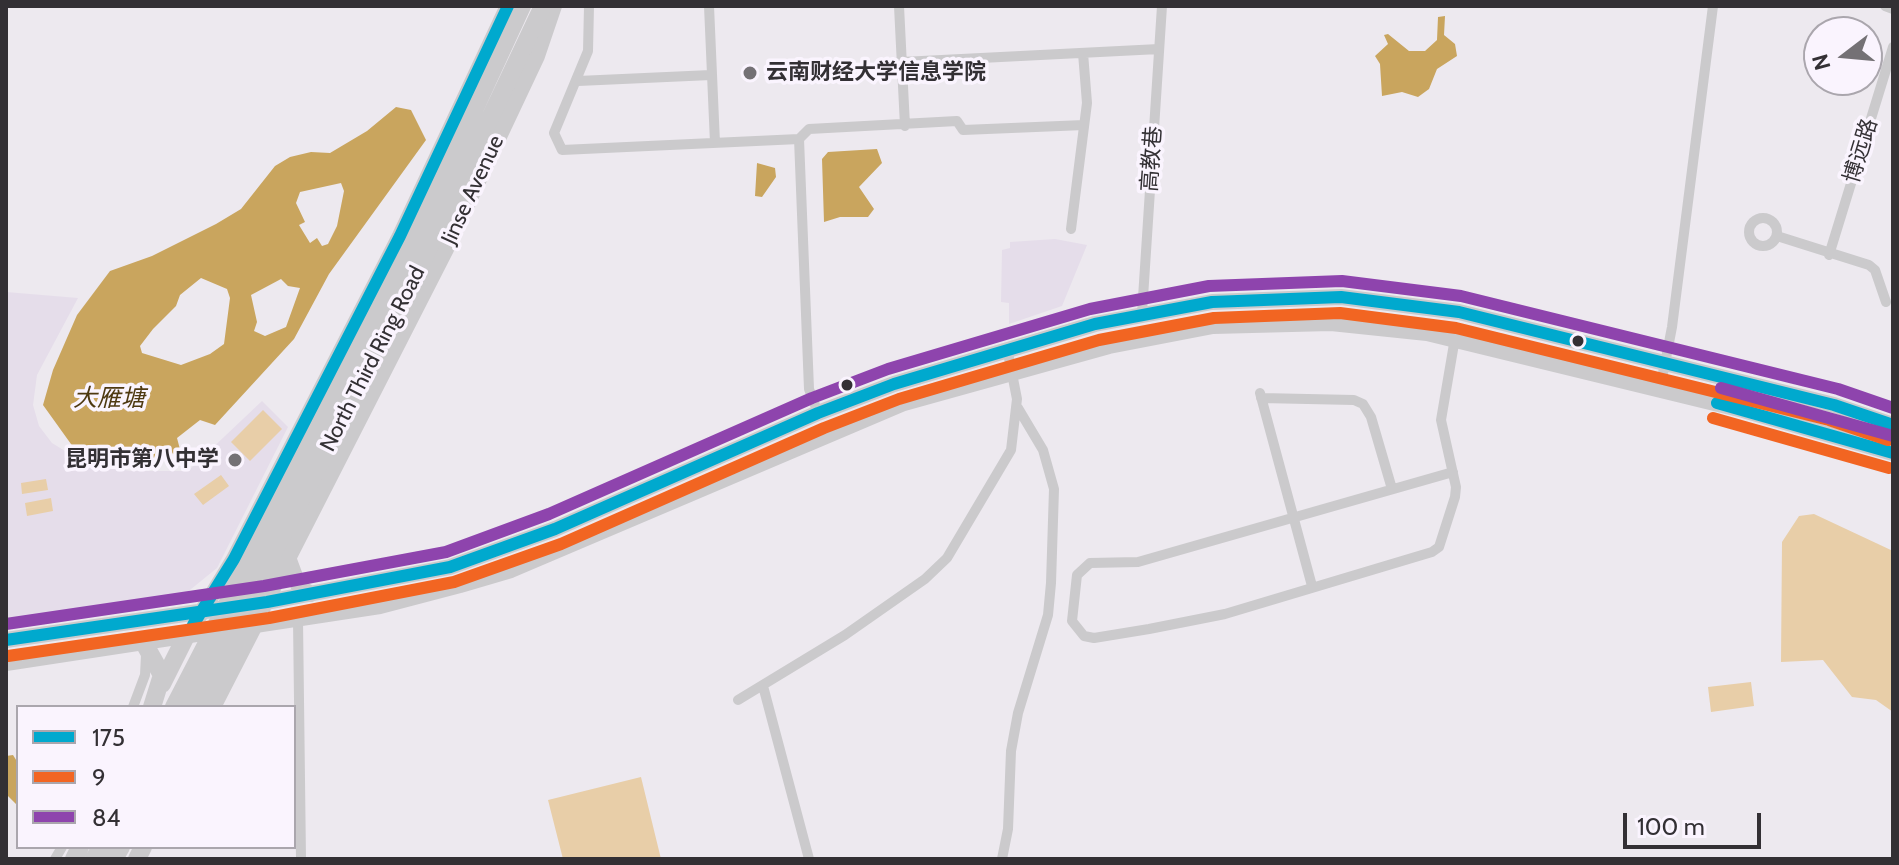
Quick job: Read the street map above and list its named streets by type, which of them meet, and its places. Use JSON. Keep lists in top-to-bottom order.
{
  "streets": {
    "highway": ["North Third Ring Road"],
    "main road": ["Jinse Avenue"],
    "street": ["博远路", "高教巷"]
  },
  "water": ["大雁塘"],
  "places": ["云南财经大学信息学院", "昆明市第八中学"],
  "lines": ["transit line 175", "transit line 84", "transit line 9"],
  "legend": ["175", "9", "84"],
  "scale_bar": "100 m",
  "north": "left"
}
